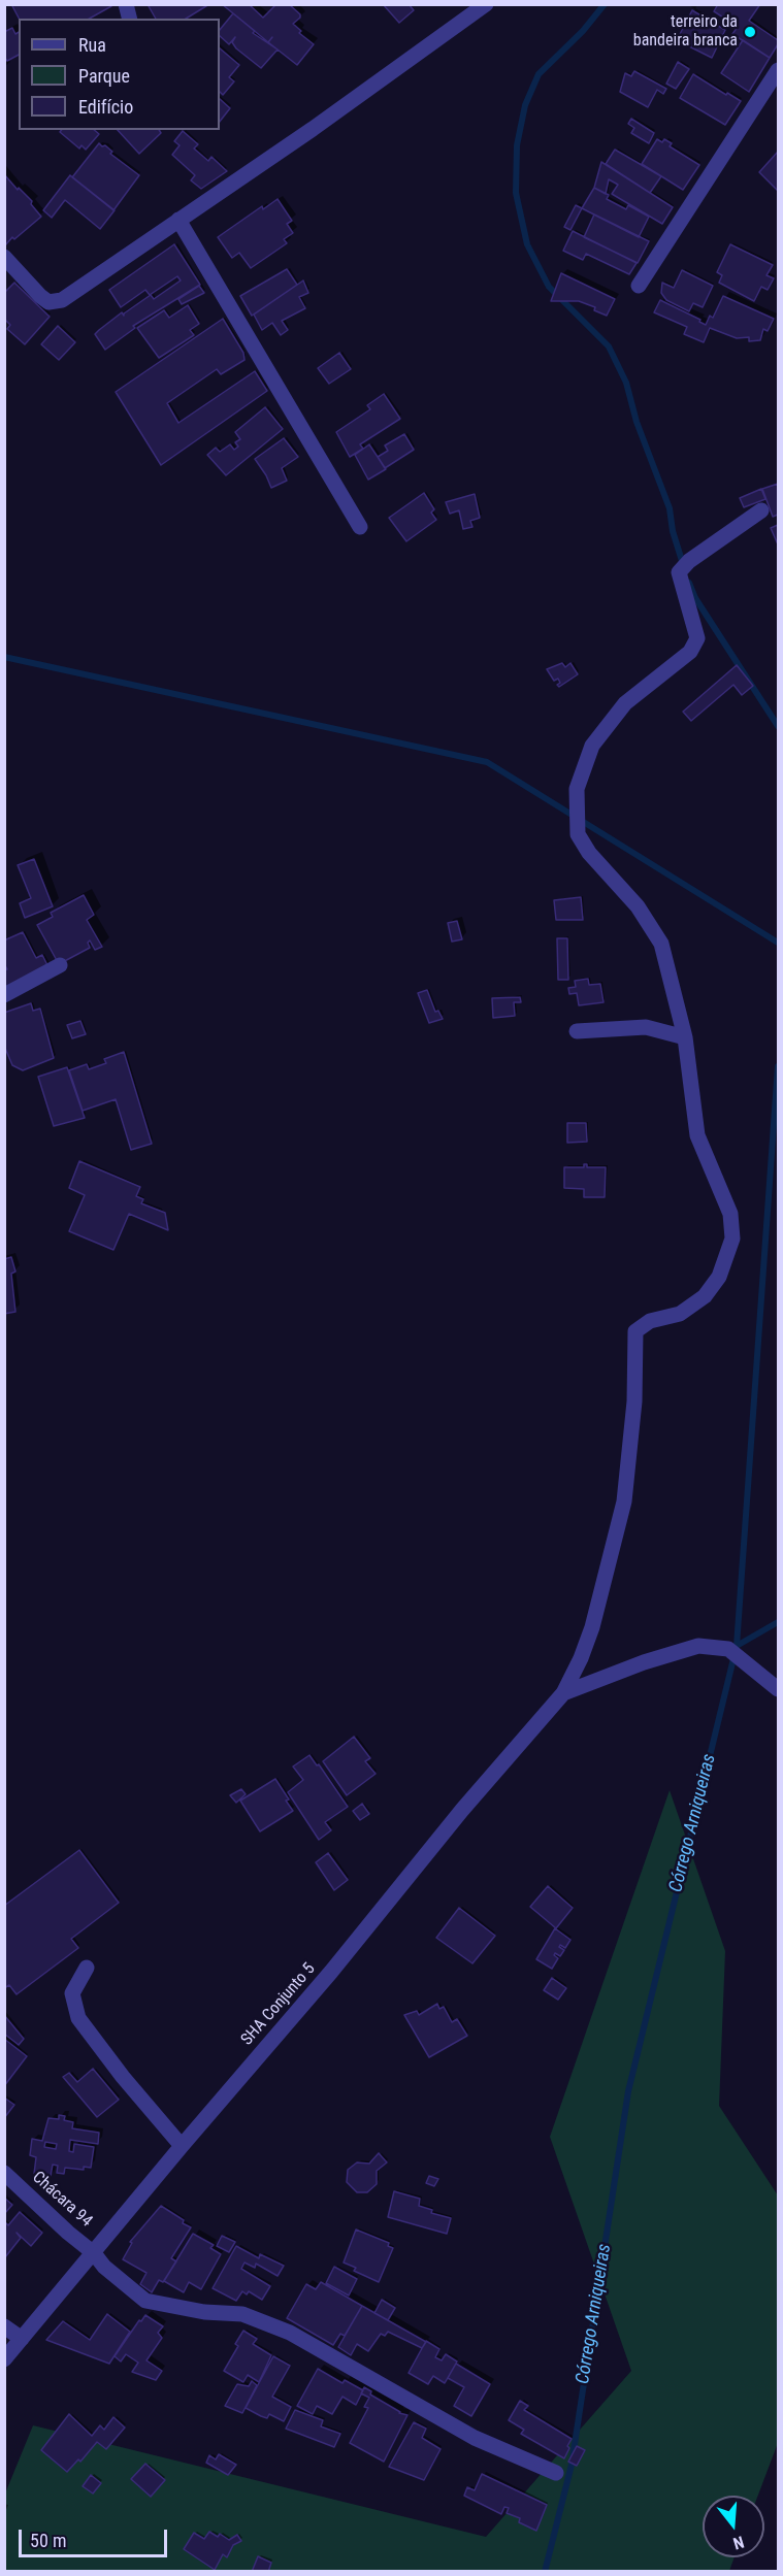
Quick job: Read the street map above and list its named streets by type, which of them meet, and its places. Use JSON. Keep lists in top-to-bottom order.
{
  "streets": {
    "street": ["SHA Conjunto 5", "Chácara 94"]
  },
  "crossings": [
    ["SHA Conjunto 5", "Chácara 94"]
  ],
  "water": ["Córrego Arniqueiras"],
  "places": ["terreiro da bandeira branca"],
  "legend": ["Rua", "Parque", "Edifício"],
  "scale_bar": "50 m",
  "north": "bottom"
}
